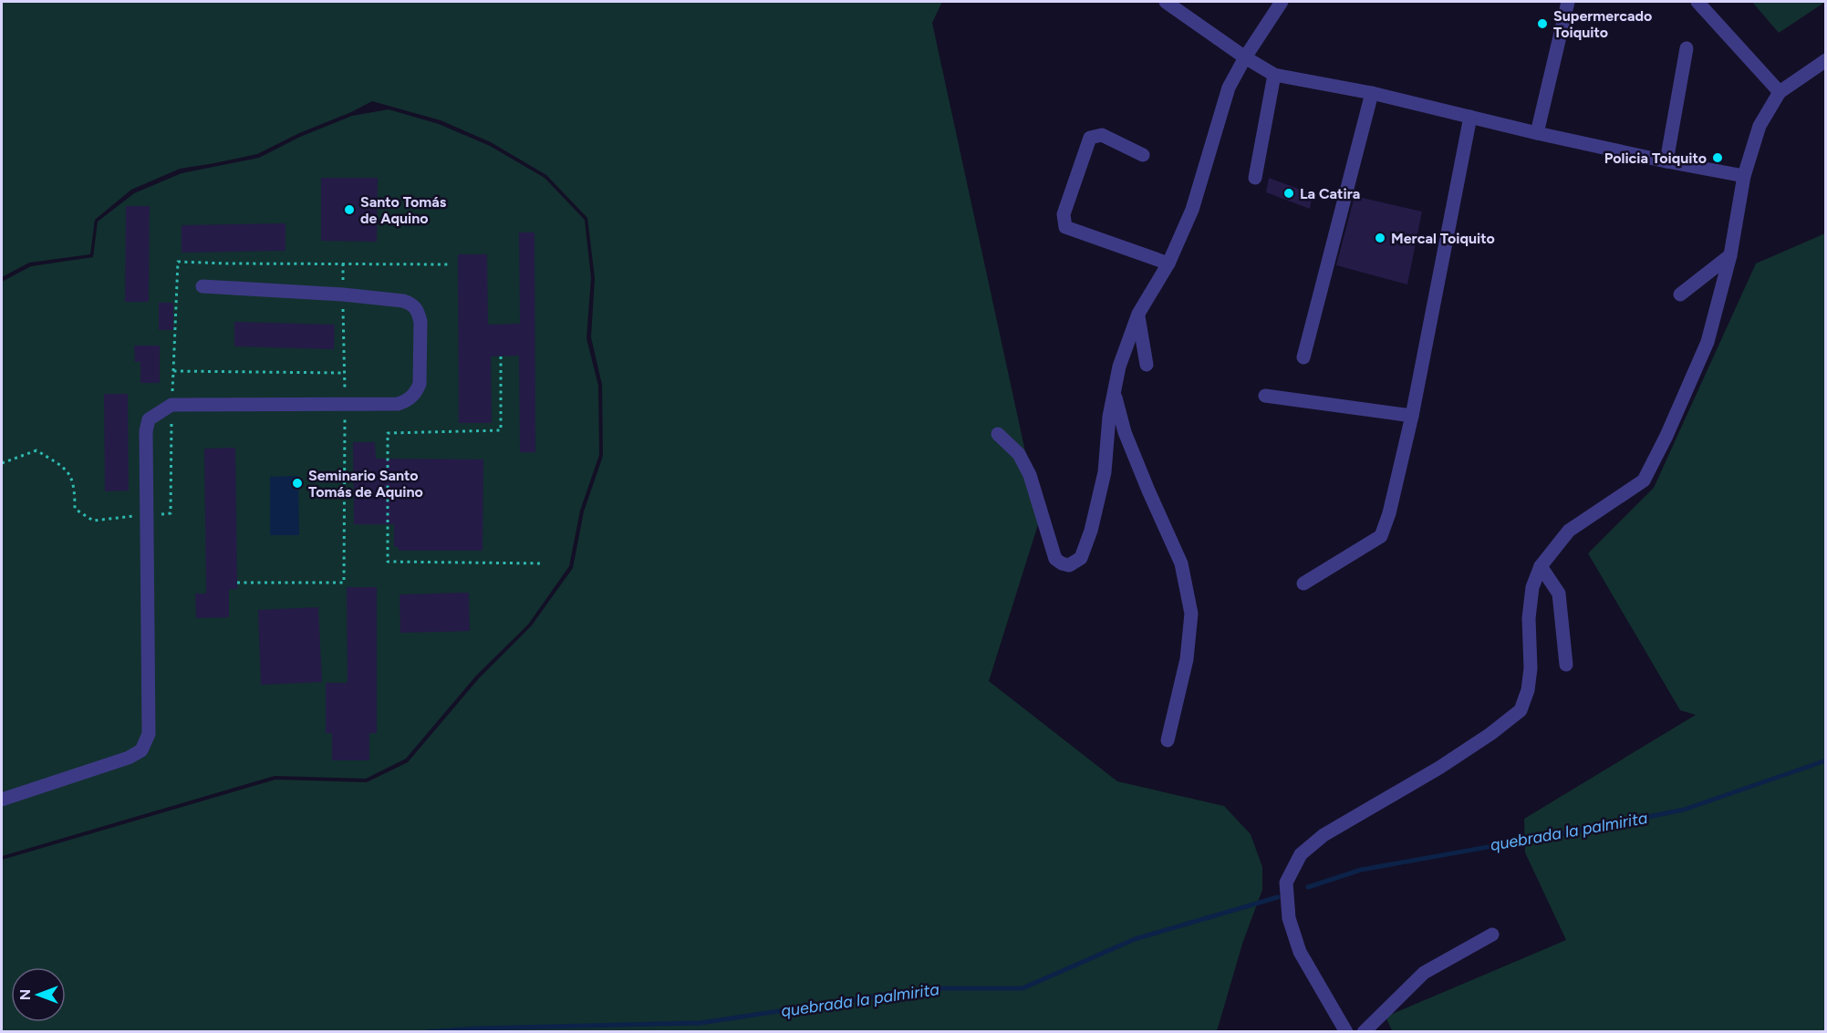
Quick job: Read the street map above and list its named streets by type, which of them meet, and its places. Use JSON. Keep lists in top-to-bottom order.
{
  "water": ["quebrada la palmirita"],
  "places": [
    "Supermercado Toiquito",
    "Policia Toiquito",
    "La Catira",
    "Santo Tomás de Aquino",
    "Mercal Toiquito",
    "Seminario Santo Tomás de Aquino"
  ],
  "north": "left"
}
